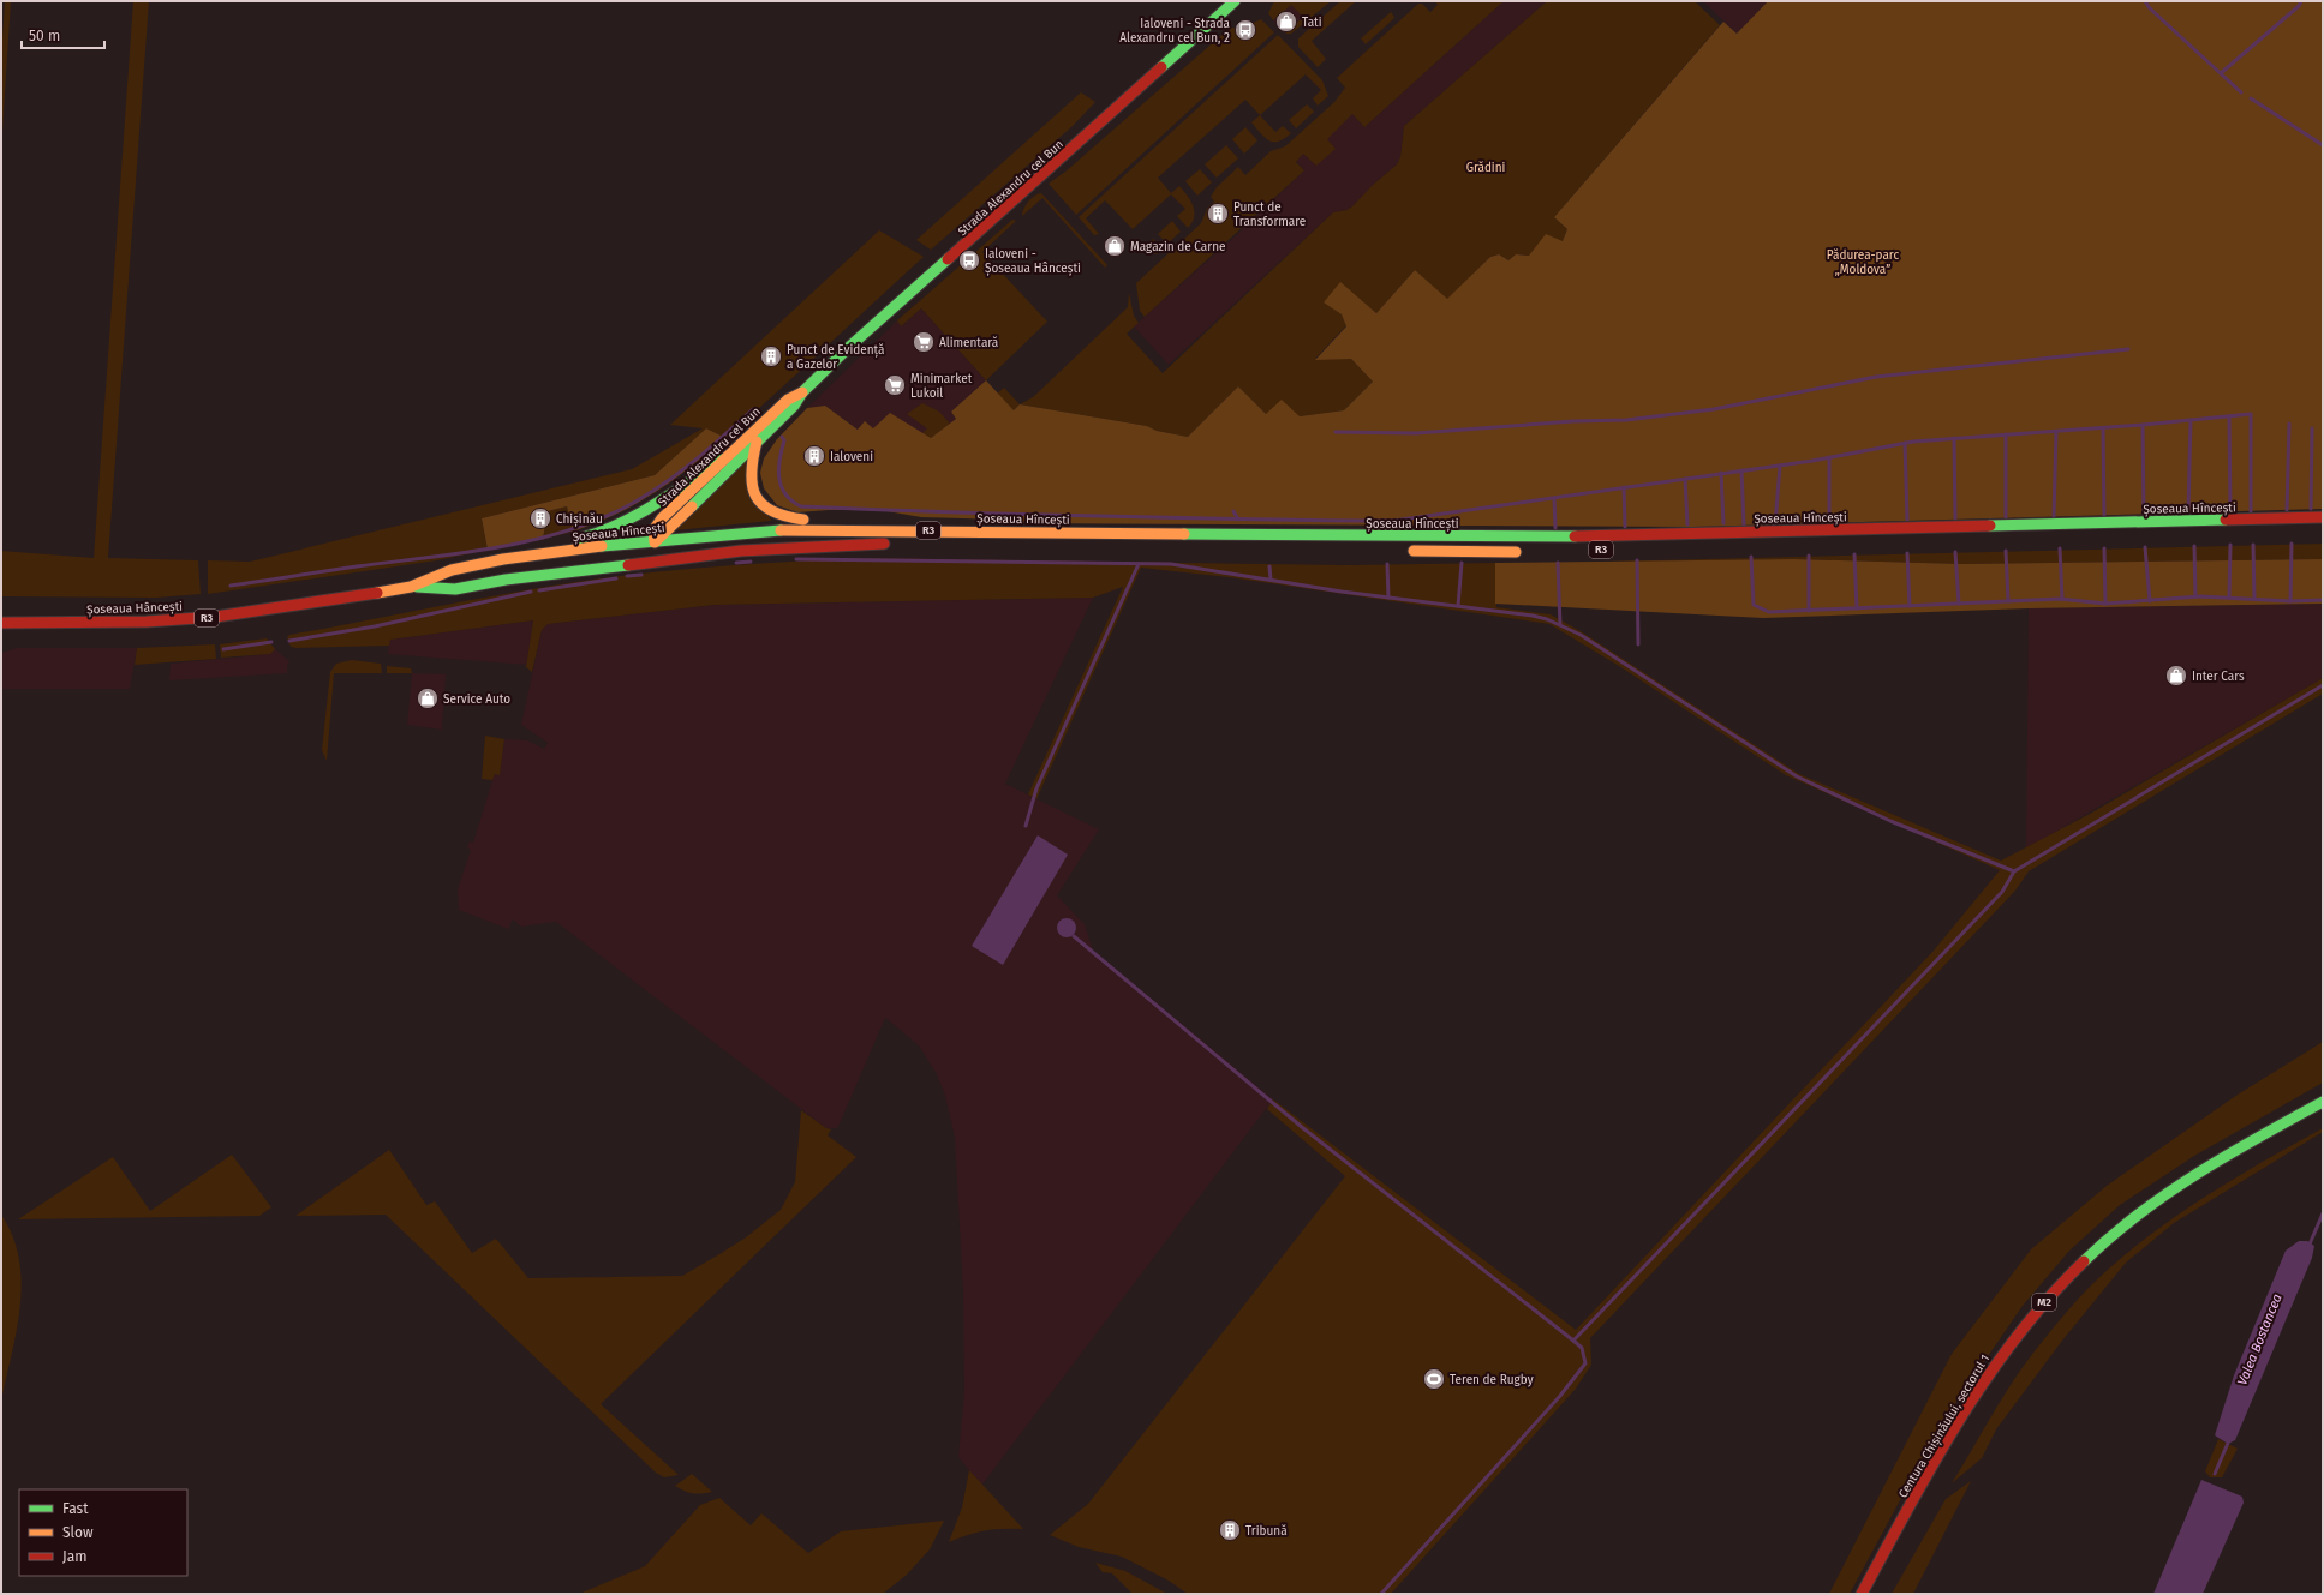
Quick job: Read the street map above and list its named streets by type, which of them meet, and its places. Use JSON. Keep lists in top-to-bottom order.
{
  "streets": {
    "main road": [
      "Strada Alexandru cel Bun",
      "Șoseaua Hîncești",
      "R3",
      "Șoseaua Hâncești",
      "M2",
      "Centura Chișinăului, sectorul 1"
    ]
  },
  "crossings": [
    ["Strada Alexandru cel Bun", "Șoseaua Hîncești"],
    ["Strada Alexandru cel Bun", "R3"],
    ["Șoseaua Hîncești", "R3"],
    ["Șoseaua Hîncești", "Șoseaua Hâncești"],
    ["R3", "Șoseaua Hâncești"]
  ],
  "water": ["Valea Bostancea"],
  "parks": ["Grădini", "Pădurea-parc „Moldova”"],
  "places": {
    "shop": [
      "Tati",
      "Magazin de Carne",
      "Inter Cars",
      "Service Auto"
    ],
    "bus stop": ["Ialoveni - Strada Alexandru cel Bun, 2", "Ialoveni - Șoseaua Hâncești"],
    "building": [
      "Punct de Transformare",
      "Punct de Evidență a Gazelor",
      "Ialoveni",
      "Chișinău",
      "Tribună"
    ],
    "supermarket": ["Alimentară", "Minimarket Lukoil"],
    "sports": ["Teren de Rugby"]
  },
  "legend": ["Fast", "Slow", "Jam"],
  "scale_bar": "50 m"
}
